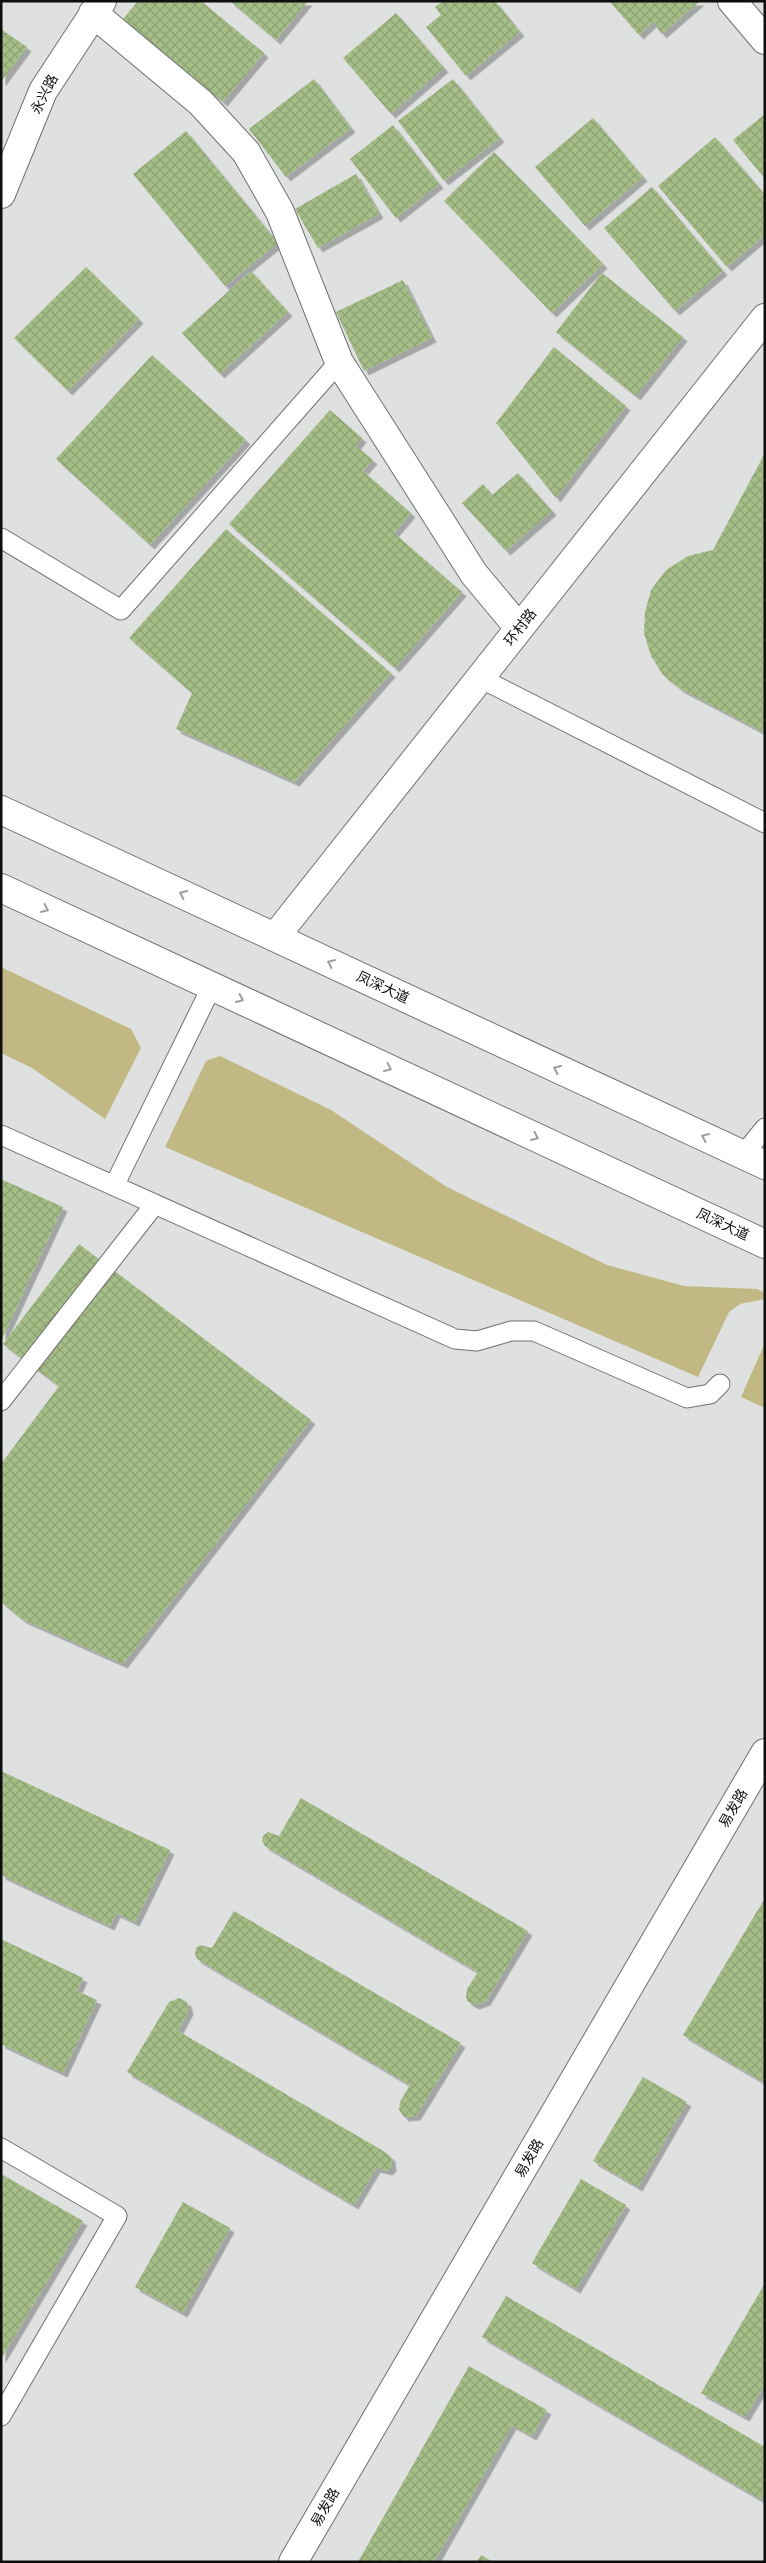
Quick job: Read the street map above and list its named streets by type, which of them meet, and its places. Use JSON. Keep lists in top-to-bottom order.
{
  "streets": {
    "main road": [
      "永兴路",
      "环村路",
      "凤深大道",
      "易发路"
    ]
  },
  "crossings": [
    ["环村路", "凤深大道"]
  ]
}
